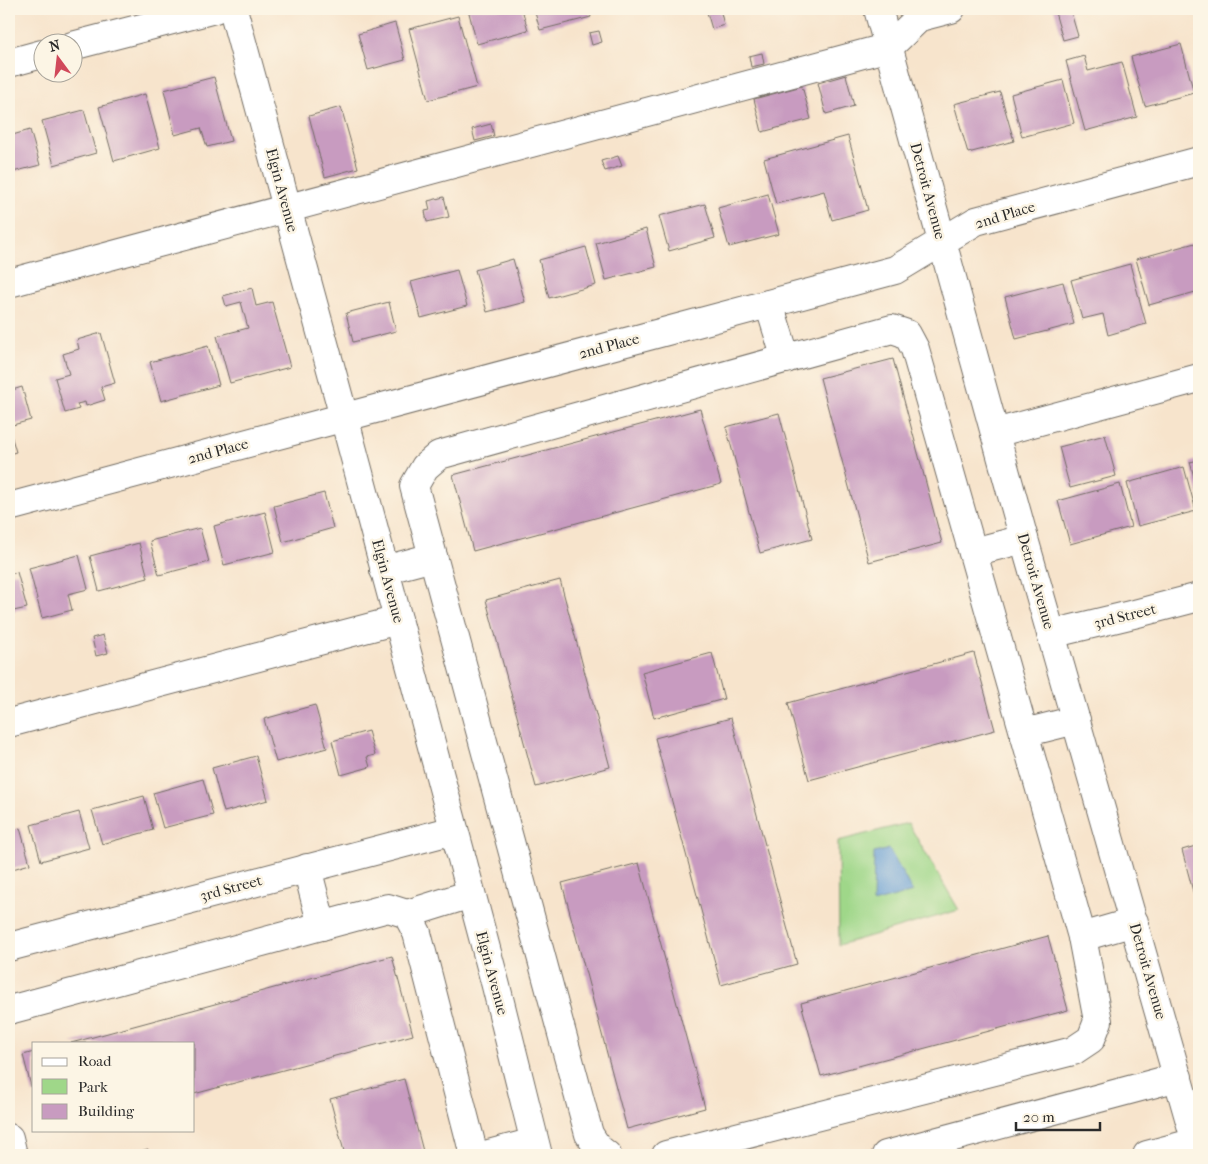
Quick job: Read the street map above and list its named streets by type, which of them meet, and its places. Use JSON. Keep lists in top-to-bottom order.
{
  "streets": {
    "street": [
      "Elgin Avenue",
      "Detroit Avenue",
      "2nd Place",
      "3rd Street"
    ]
  },
  "crossings": [
    ["Elgin Avenue", "2nd Place"],
    ["Elgin Avenue", "3rd Street"],
    ["Detroit Avenue", "2nd Place"],
    ["Detroit Avenue", "3rd Street"]
  ],
  "legend": ["Road", "Park", "Building"],
  "scale_bar": "20 m",
  "north": "top"
}
